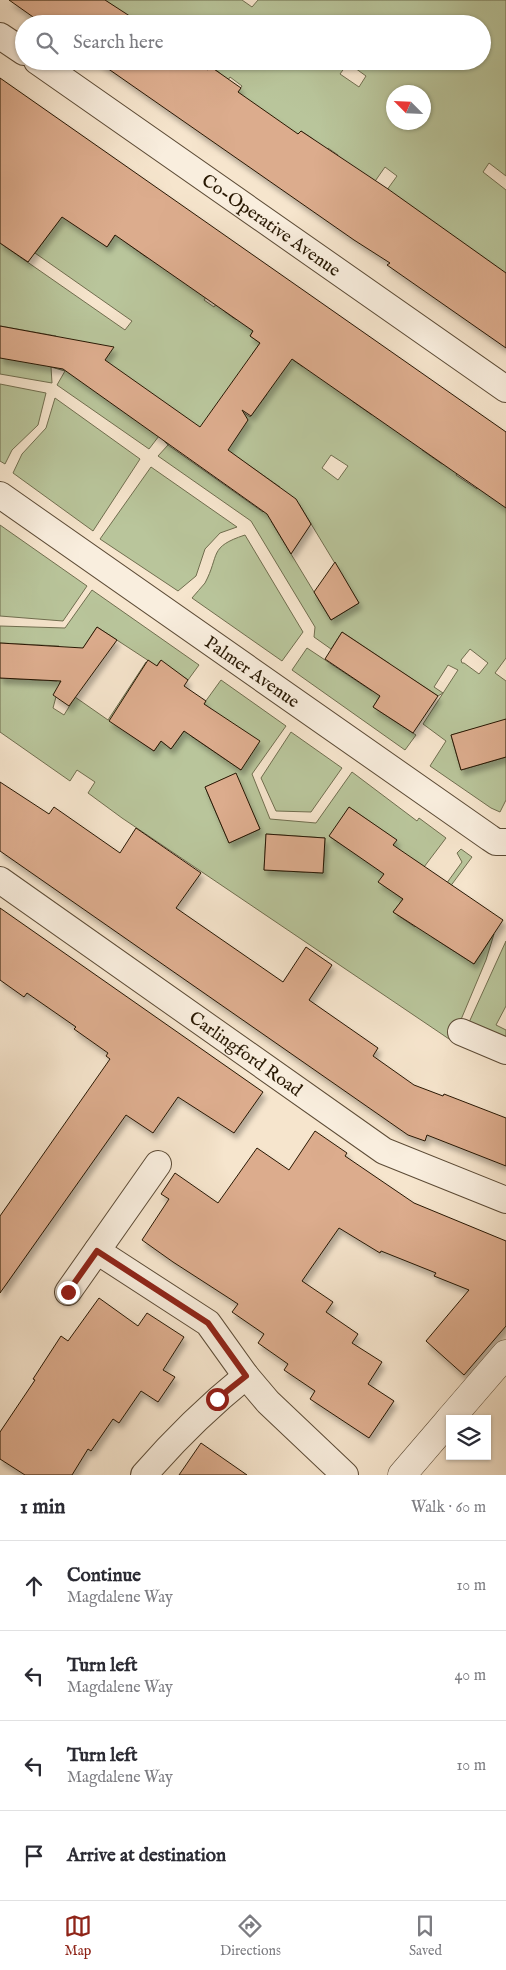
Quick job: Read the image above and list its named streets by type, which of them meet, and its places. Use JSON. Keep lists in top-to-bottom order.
{
  "streets": {
    "street": ["Co-Operative Avenue", "Palmer Avenue", "Carlingford Road"]
  },
  "north": "top left",
  "page": {
    "search": "Search here",
    "heading": ["1 min", "Walk · 60 m"],
    "list": [
      ["Continue", "Magdalene Way", "10 m"],
      ["Turn left", "Magdalene Way", "40 m"],
      ["Turn left", "Magdalene Way", "10 m"],
      "Arrive at destination"
    ],
    "nav": ["Map", "Directions", "Saved"]
  }
}
